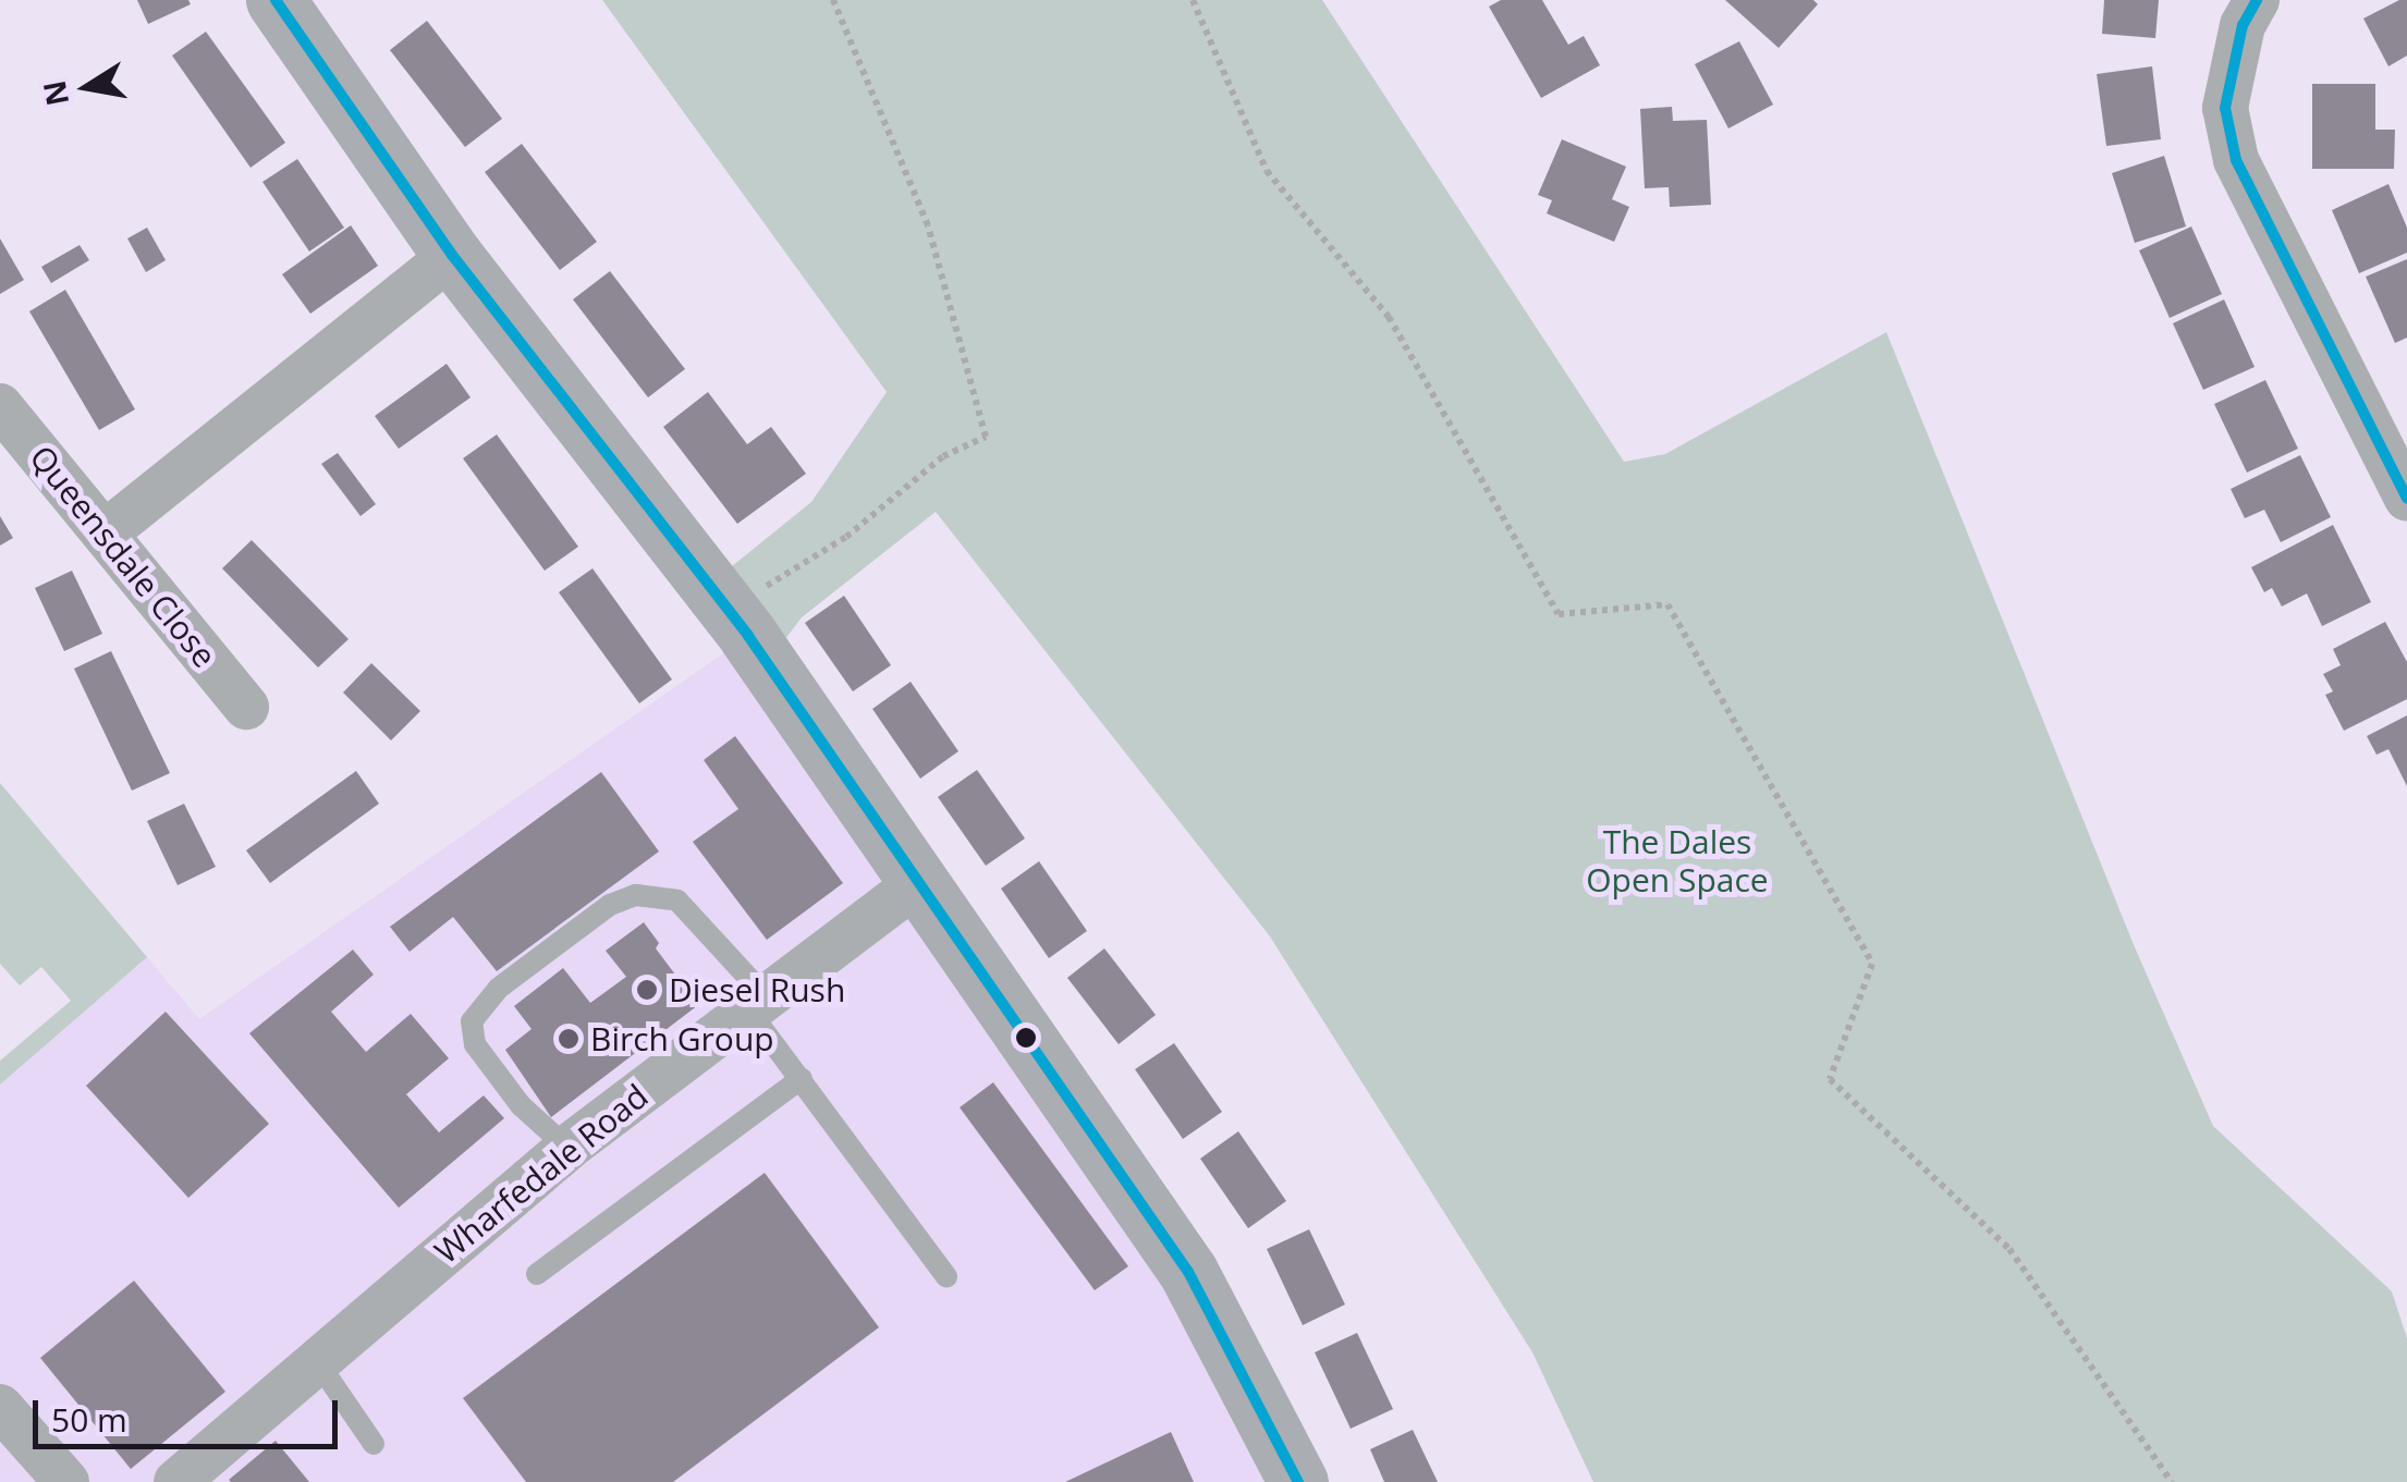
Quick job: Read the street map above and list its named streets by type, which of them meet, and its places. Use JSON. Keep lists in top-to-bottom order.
{
  "streets": {
    "street": ["Queensdale Close", "Wharfedale Road"]
  },
  "parks": ["The Dales Open Space"],
  "places": ["Diesel Rush", "Birch Group"],
  "scale_bar": "50 m",
  "north": "left"
}
